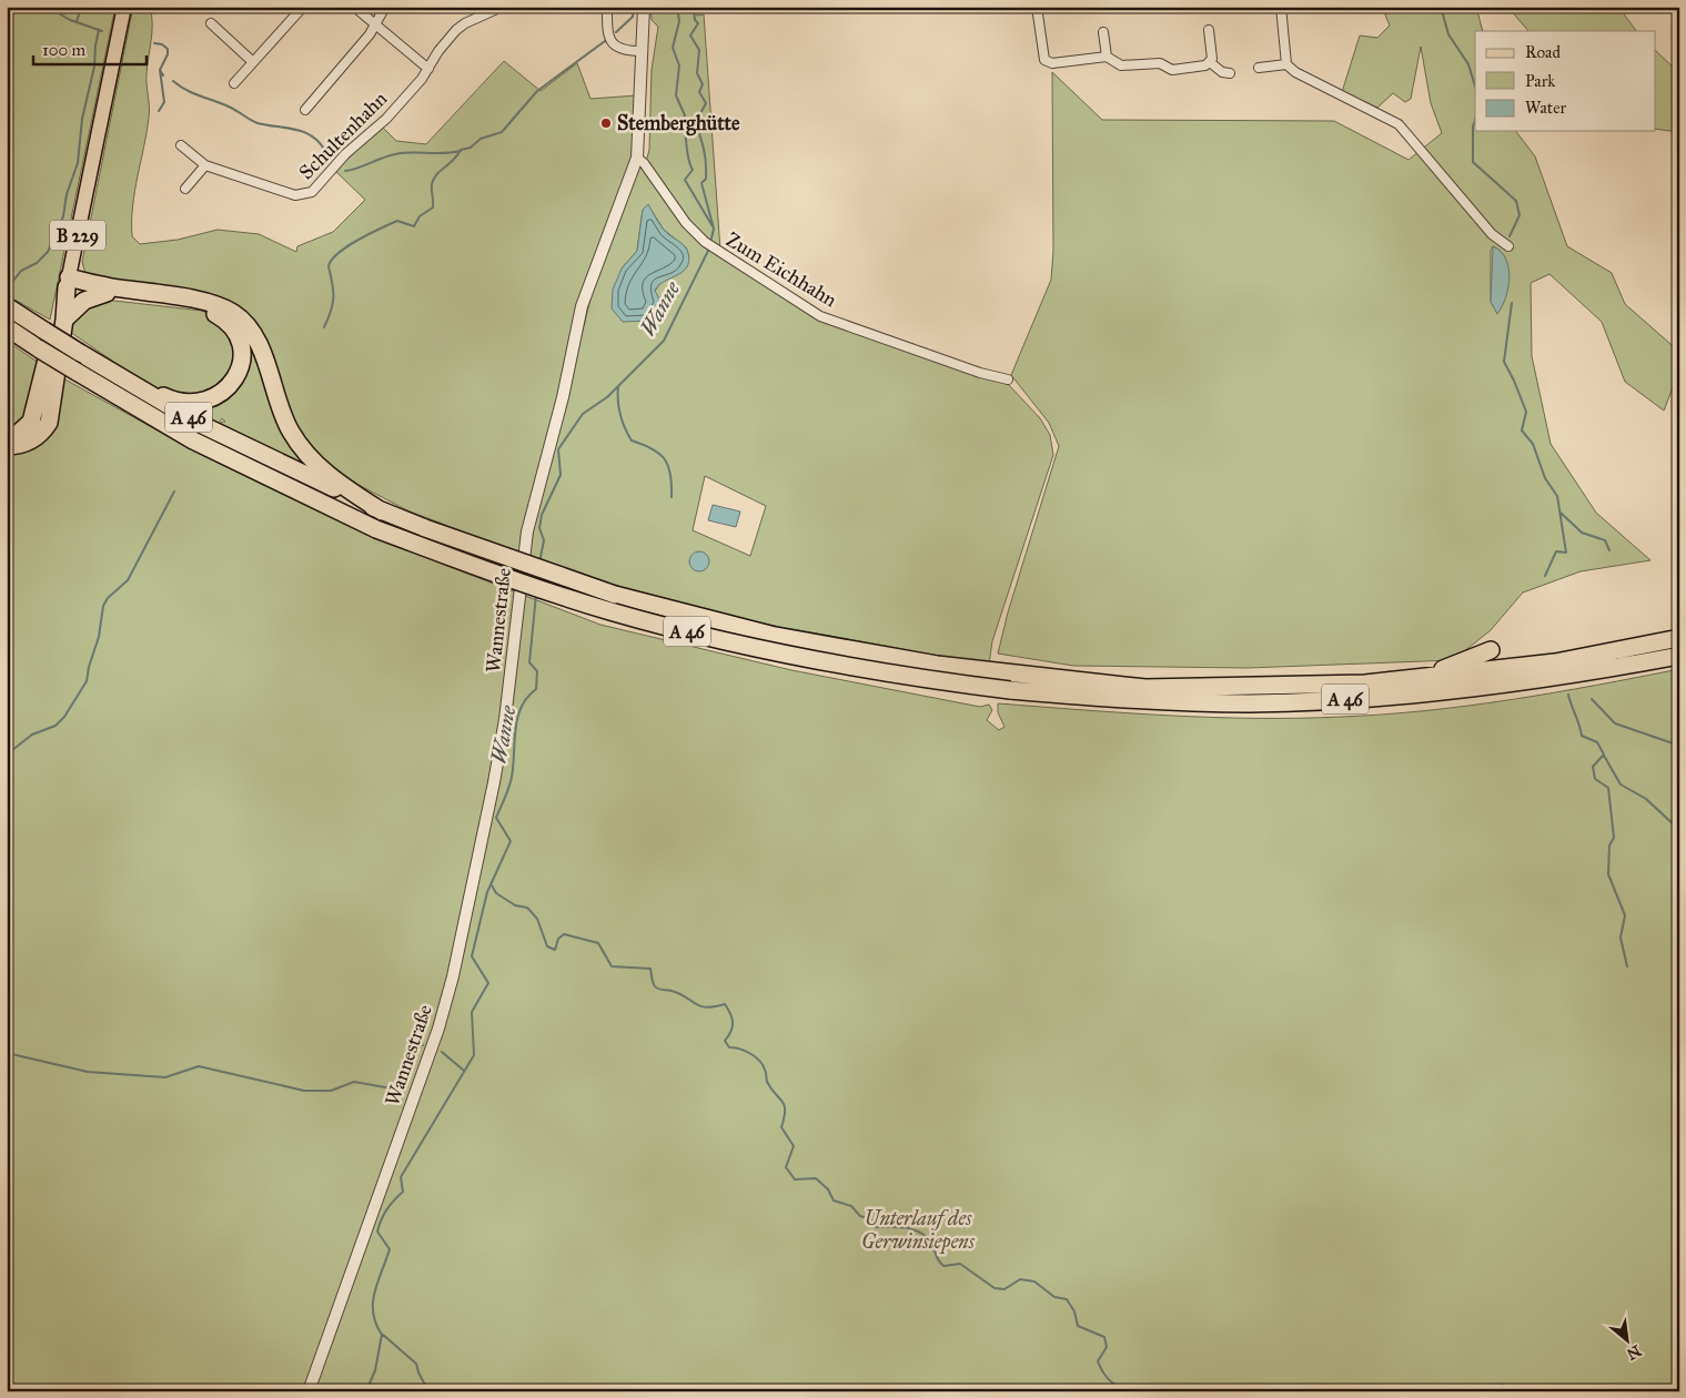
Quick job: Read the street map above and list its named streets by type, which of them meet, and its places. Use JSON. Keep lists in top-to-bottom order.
{
  "streets": {
    "highway": ["A 46"],
    "main road": ["B 229"],
    "street": ["Schultenhahn", "Zum Eichhahn", "Wannestraße"]
  },
  "crossings": [
    ["Zum Eichhahn", "Wannestraße"]
  ],
  "water": ["Wanne"],
  "parks": ["Unterlauf des Gerwinsiepens"],
  "places": ["Stemberghütte"],
  "legend": ["Road", "Park", "Water"],
  "scale_bar": "100 m",
  "north": "bottom right"
}
